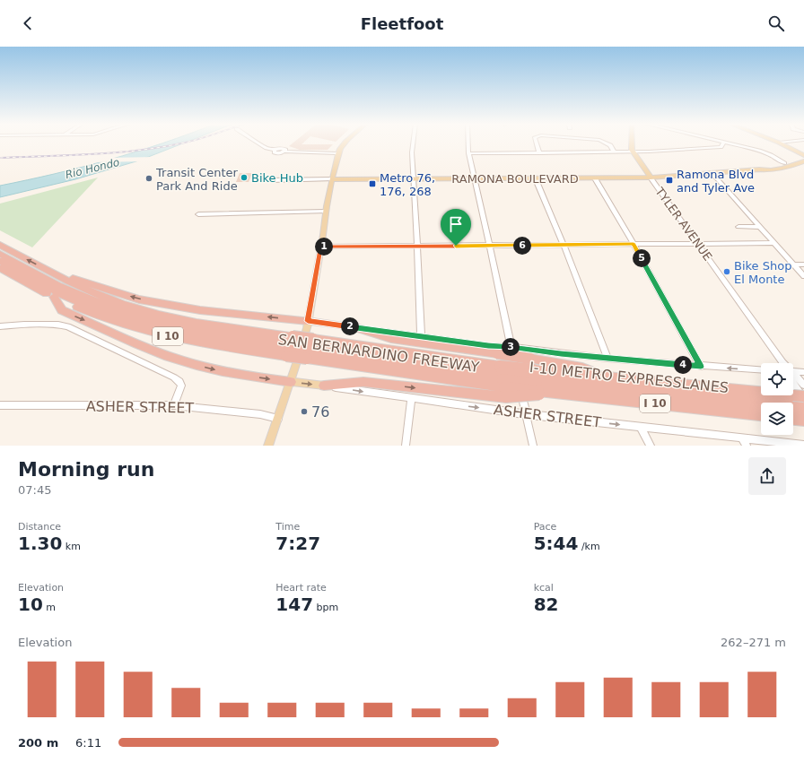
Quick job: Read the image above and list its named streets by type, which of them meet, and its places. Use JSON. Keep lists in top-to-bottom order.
{
  "streets": {
    "highway": ["I 10", "SAN BERNARDINO FREEWAY", "I-10 METRO EXPRESSLANES"],
    "main road": ["RAMONA BOULEVARD", "TYLER AVENUE", "ASHER STREET"]
  },
  "crossings": [
    ["RAMONA BOULEVARD", "TYLER AVENUE"],
    ["TYLER AVENUE", "I 10"],
    ["TYLER AVENUE", "I-10 METRO EXPRESSLANES"],
    ["I 10", "I-10 METRO EXPRESSLANES"],
    ["SAN BERNARDINO FREEWAY", "I-10 METRO EXPRESSLANES"]
  ],
  "one_way": ["ASHER STREET"],
  "water": ["Rio Hondo"],
  "places": {
    "other": [
      "Bike Hub",
      "Transit Center Park And Ride",
      "Bike Shop El Monte",
      "76"
    ],
    "transit": ["Ramona Blvd and Tyler Ave", "Metro 76, 176, 268"]
  },
  "page": {
    "header": "Fleetfoot",
    "pins": [
      "6",
      "1",
      "5",
      "2",
      "3",
      "4"
    ],
    "heading": ["Morning run", "07:45"],
    "stats": [
      ["Distance", "1.30 km"],
      ["Time", "7:27"],
      ["Pace", "5:44 /km"],
      ["Elevation", "10 m"],
      ["Heart rate", "147 bpm"],
      ["kcal", "82"]
    ],
    "chart": ["Elevation", "262–271 m"],
    "list": [
      {
        "name": "200 m",
        "note": "6:11"
      }
    ]
  }
}
